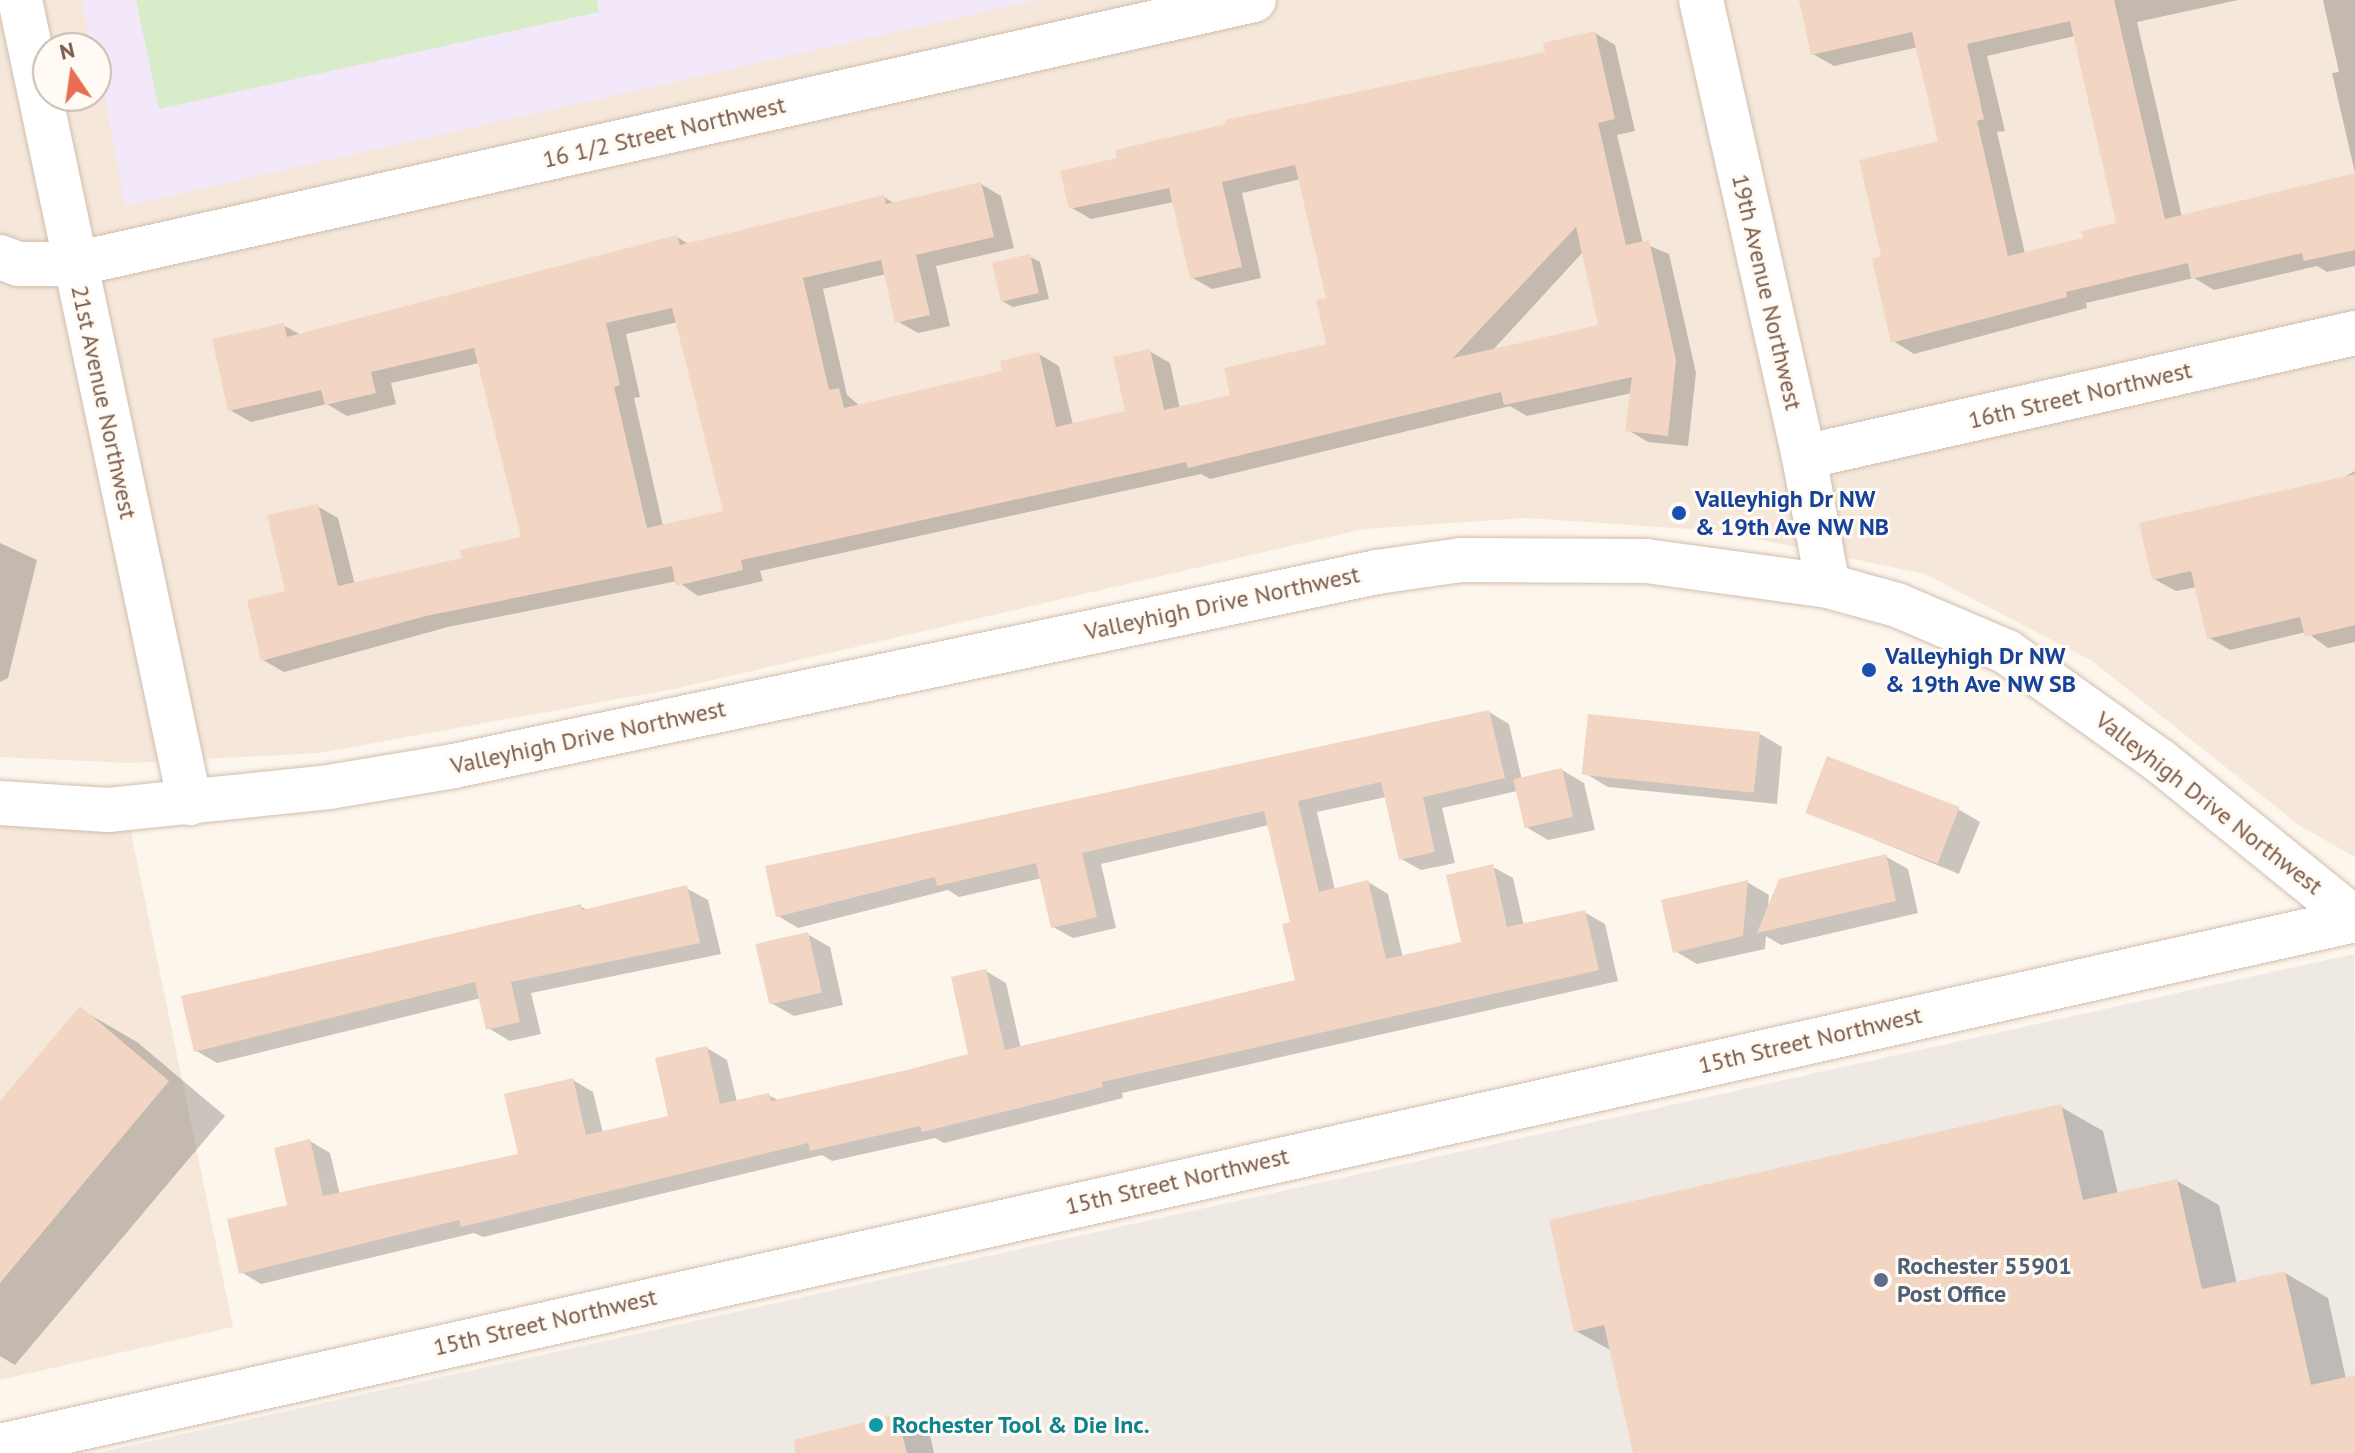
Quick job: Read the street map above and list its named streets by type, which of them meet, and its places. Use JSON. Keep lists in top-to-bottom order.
{
  "streets": {
    "street": [
      "16 1/2 Street Northwest",
      "19th Avenue Northwest",
      "16th Street Northwest",
      "21st Avenue Northwest",
      "Valleyhigh Drive Northwest",
      "15th Street Northwest"
    ]
  },
  "crossings": [
    ["16 1/2 Street Northwest", "21st Avenue Northwest"],
    ["19th Avenue Northwest", "16th Street Northwest"],
    ["19th Avenue Northwest", "Valleyhigh Drive Northwest"],
    ["21st Avenue Northwest", "Valleyhigh Drive Northwest"],
    ["Valleyhigh Drive Northwest", "15th Street Northwest"]
  ],
  "places": [
    "Valleyhigh Dr NW & 19th Ave NW NB",
    "Valleyhigh Dr NW & 19th Ave NW SB",
    "Rochester 55901 Post Office",
    "Rochester Tool & Die Inc."
  ],
  "north": "top"
}
